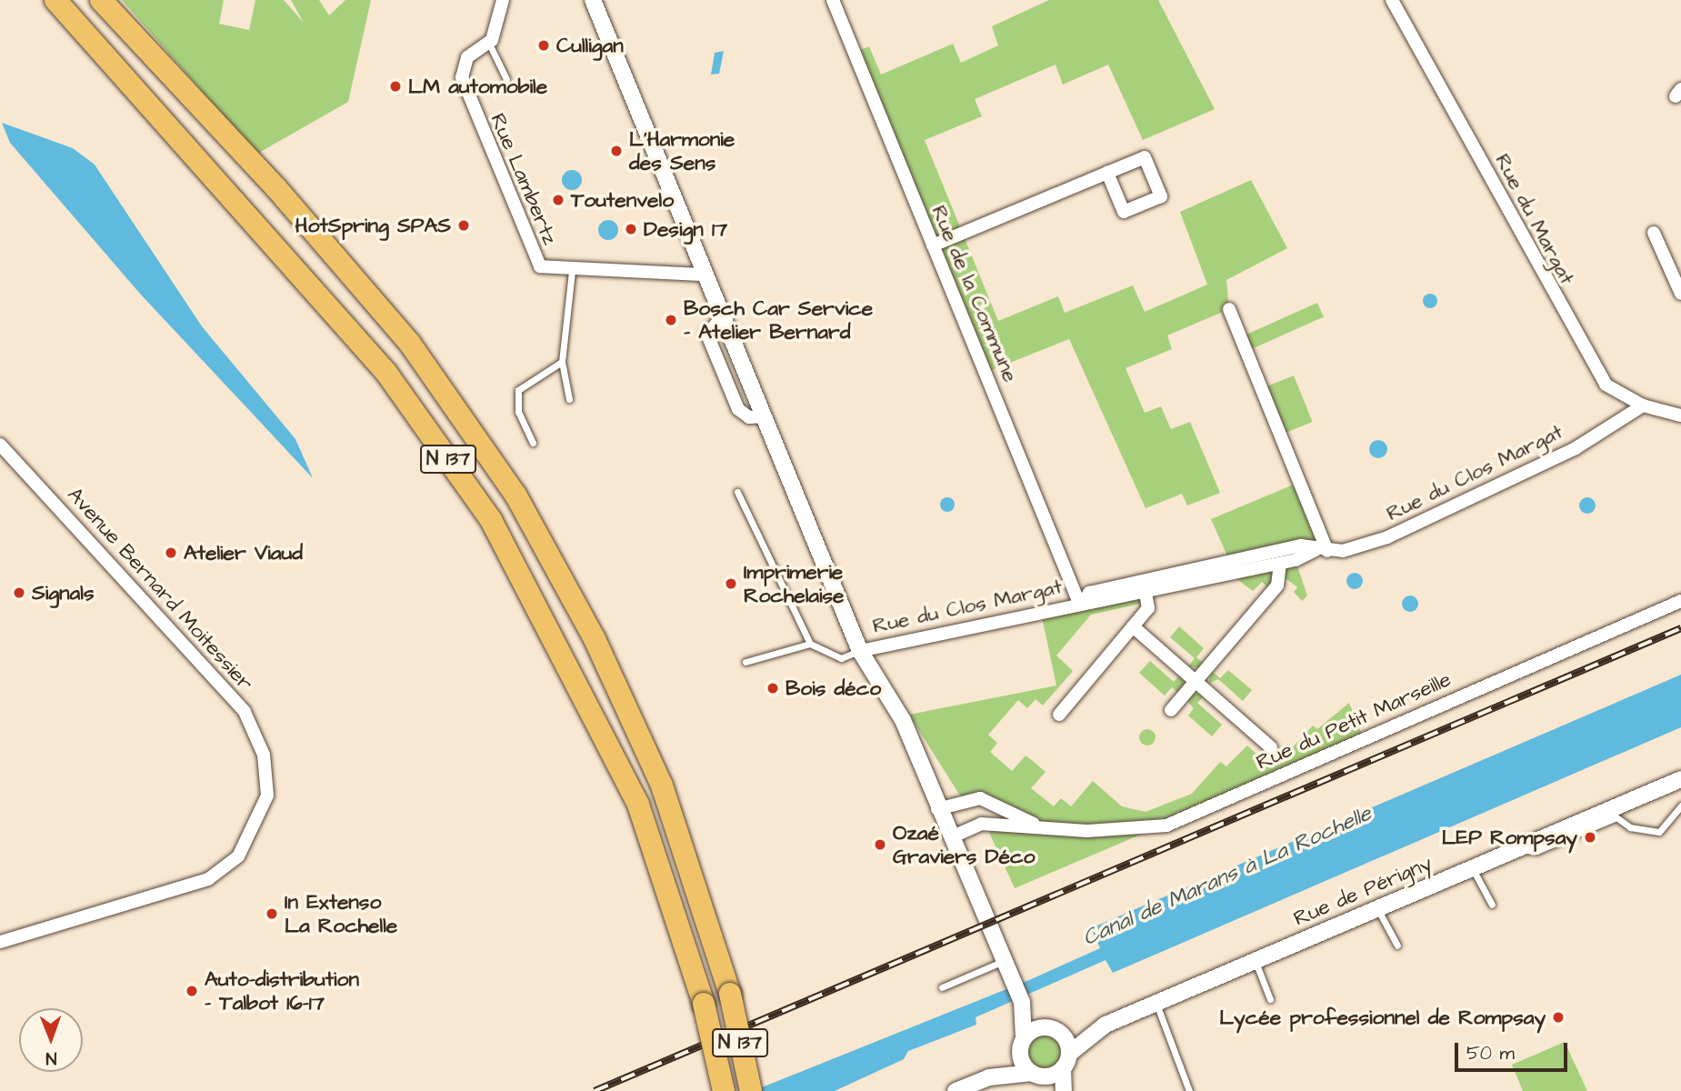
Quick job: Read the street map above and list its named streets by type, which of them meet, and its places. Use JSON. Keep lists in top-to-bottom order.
{
  "streets": {
    "highway": ["N 137"],
    "street": [
      "Rue Lambertz",
      "Rue du Margat",
      "Rue de la Commune",
      "Rue du Clos Margat",
      "Avenue Bernard Moitessier",
      "Rue du Petit Marseille",
      "Rue de Périgny"
    ]
  },
  "crossings": [
    ["Rue du Margat", "Rue du Clos Margat"],
    ["Rue de la Commune", "Rue du Clos Margat"]
  ],
  "water": ["Canal de Marans à La Rochelle"],
  "places": [
    "Culligan",
    "LM automobile",
    "L'Harmonie des Sens",
    "Toutenvelo",
    "HotSpring SPAS",
    "Design 17",
    "Bosch Car Service - Atelier Bernard",
    "Atelier Viaud",
    "Imprimerie Rochelaise",
    "Signals",
    "Bois déco",
    "LEP Rompsay",
    "Ozaé Graviers Déco",
    "In Extenso La Rochelle",
    "Auto-distribution - Talbot 16-17",
    "Lycée professionnel de Rompsay"
  ],
  "scale_bar": "50 m",
  "north": "bottom"
}
